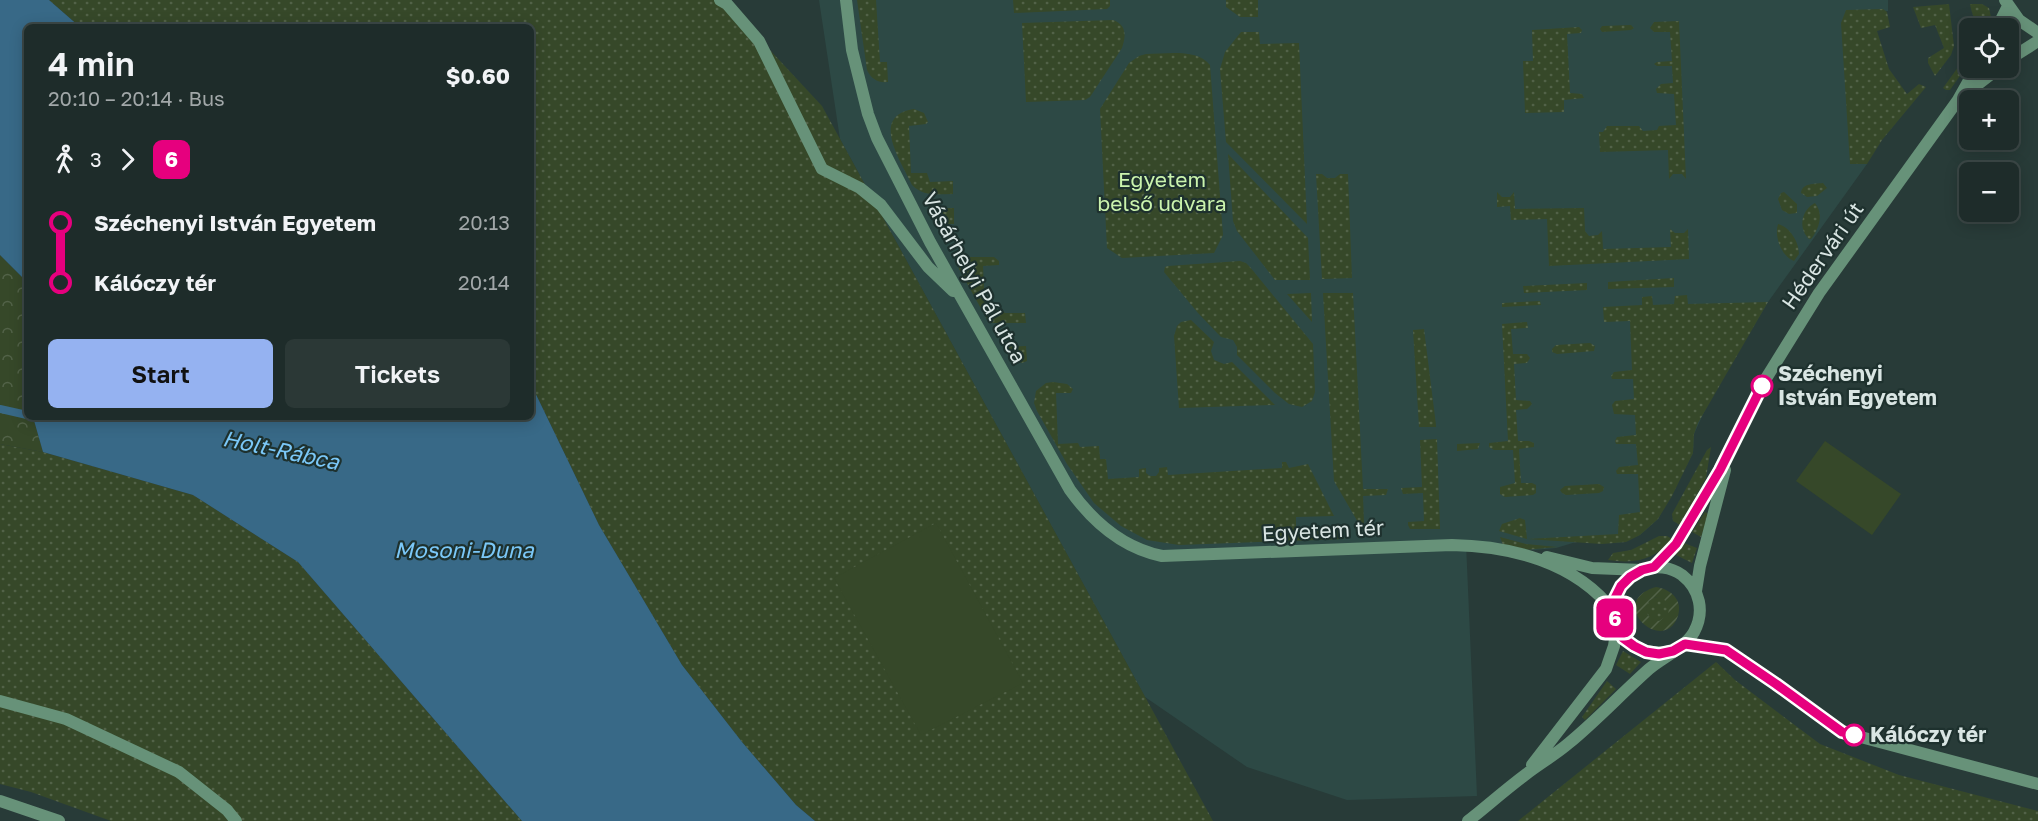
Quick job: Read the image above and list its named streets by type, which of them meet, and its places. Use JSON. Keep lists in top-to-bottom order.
{
  "streets": {
    "street": ["Hédervári út", "Vásárhelyi Pál utca", "Egyetem tér"]
  },
  "crossings": [
    ["Hédervári út", "Egyetem tér"],
    ["Vásárhelyi Pál utca", "Egyetem tér"]
  ],
  "water": ["Holt-Rábca", "Mosoni-Duna"],
  "parks": ["Egyetem belső udvara"],
  "places": ["Széchenyi István Egyetem", "Kálóczy tér"],
  "lines": ["bus line 6"],
  "page": {
    "on_map": "6",
    "map_buttons": ["+", "−"],
    "heading": ["4 min", "20:10 – 20:14 · Bus", "$0.60"],
    "legs": ["3", "6"],
    "list": [
      {
        "name": "Széchenyi István Egyetem",
        "value": "20:13"
      },
      {
        "name": "Kálóczy tér",
        "value": "20:14"
      }
    ],
    "buttons": ["Start", "Tickets"]
  }
}
